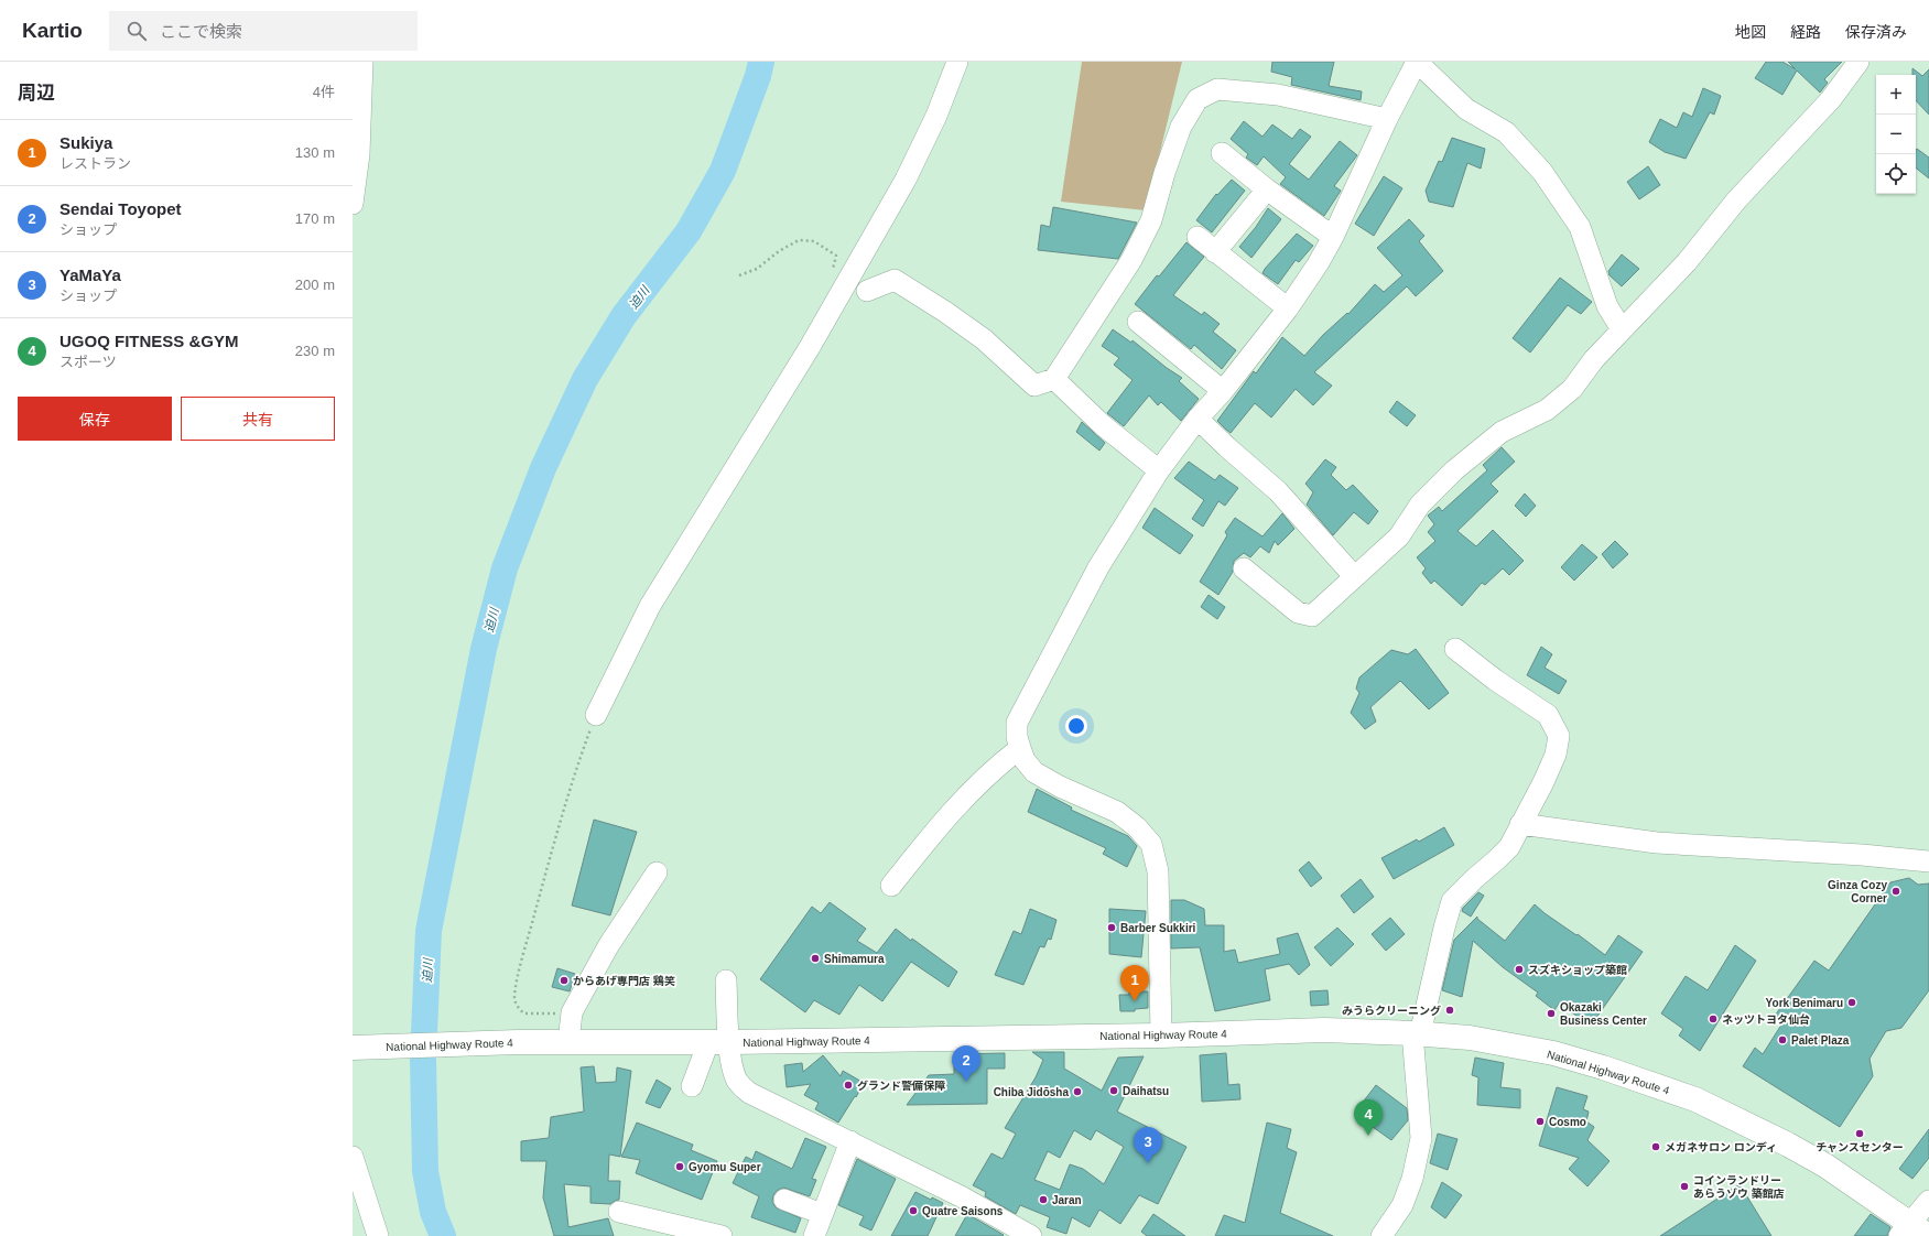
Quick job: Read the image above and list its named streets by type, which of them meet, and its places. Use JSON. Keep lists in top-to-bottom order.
{
  "streets": {
    "highway": ["National Highway Route 4"]
  },
  "water": ["迫川"],
  "places": [
    "Ginza Cozy Corner",
    "Barber Sukkiri",
    "Shimamura",
    "スズキショップ築館",
    "からあげ専門店 鶏笑",
    "York Benimaru",
    "みうらクリーニング",
    "Okazaki Business Center",
    "ネッツトヨタ仙台",
    "Palet Plaza",
    "グランド警備保障",
    "Daihatsu",
    "Chiba Jidōsha",
    "Cosmo",
    "チャンスセンター",
    "メガネサロン ロンディ",
    "Gyomu Super",
    "コインランドリー あらうゾウ 築館店",
    "Jaran",
    "Quatre Saisons"
  ],
  "page": {
    "header": "Kartio",
    "search": "ここで検索",
    "nav": ["地図", "経路", "保存済み"],
    "heading": ["周辺", "4件"],
    "map_buttons": ["+", "−"],
    "list": [
      {
        "mark": "1",
        "name": "Sukiya",
        "note": "レストラン",
        "value": "130 m"
      },
      {
        "mark": "2",
        "name": "Sendai Toyopet",
        "note": "ショップ",
        "value": "170 m"
      },
      {
        "mark": "3",
        "name": "YaMaYa",
        "note": "ショップ",
        "value": "200 m"
      },
      {
        "mark": "4",
        "name": "UGOQ FITNESS &GYM",
        "note": "スポーツ",
        "value": "230 m"
      }
    ],
    "buttons": ["保存", "共有"],
    "pins": [
      "1",
      "2",
      "4",
      "3"
    ]
  }
}
